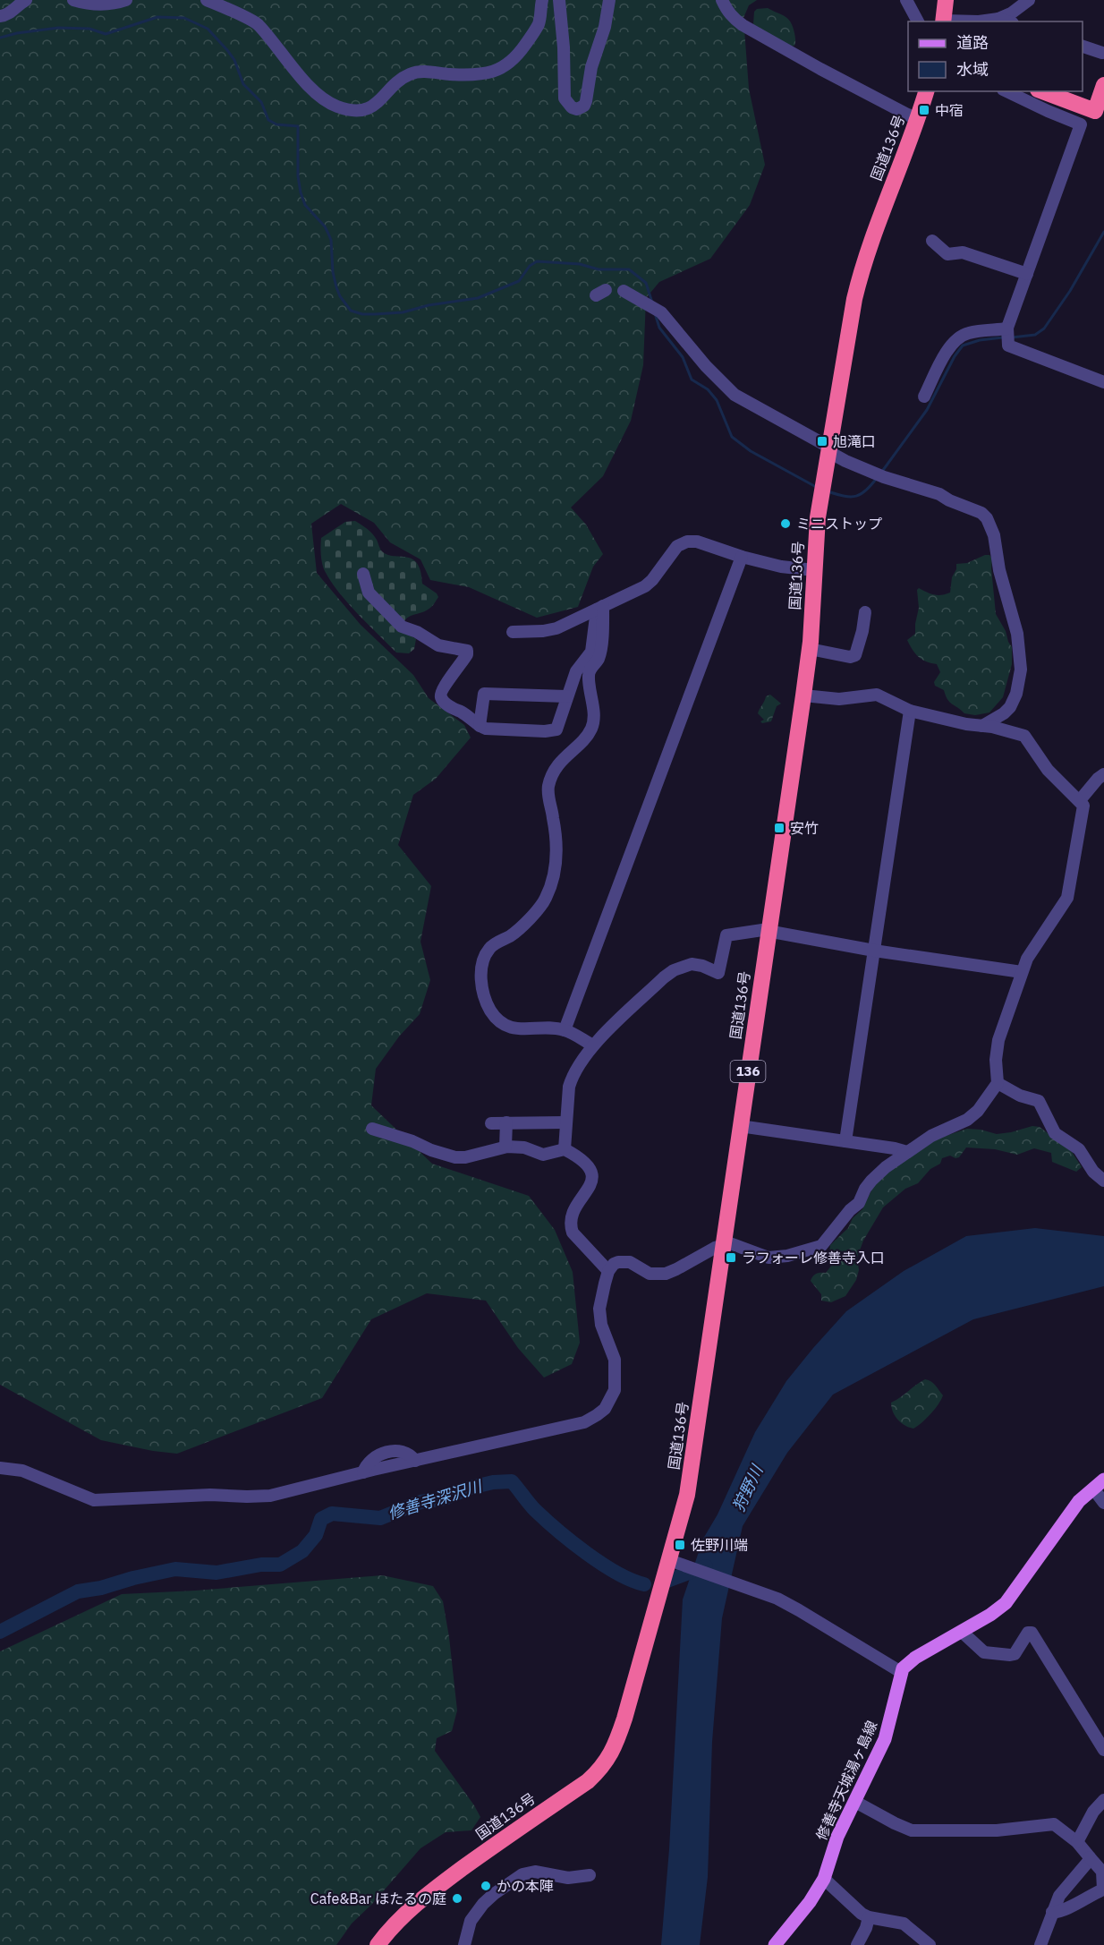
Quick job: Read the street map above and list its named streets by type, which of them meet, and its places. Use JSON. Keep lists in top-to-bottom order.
{
  "streets": {
    "highway": ["国道136号", "136"],
    "main road": ["修善寺天城湯ヶ島線"]
  },
  "water": ["狩野川", "修善寺深沢川"],
  "places": {
    "transit": [
      "中宿",
      "旭滝口",
      "安竹",
      "ラフォーレ修善寺入口",
      "佐野川端"
    ],
    "other": ["ミニストップ", "かの本陣", "Cafe&Bar ほたるの庭"]
  },
  "legend": ["道路", "水域"]
}
